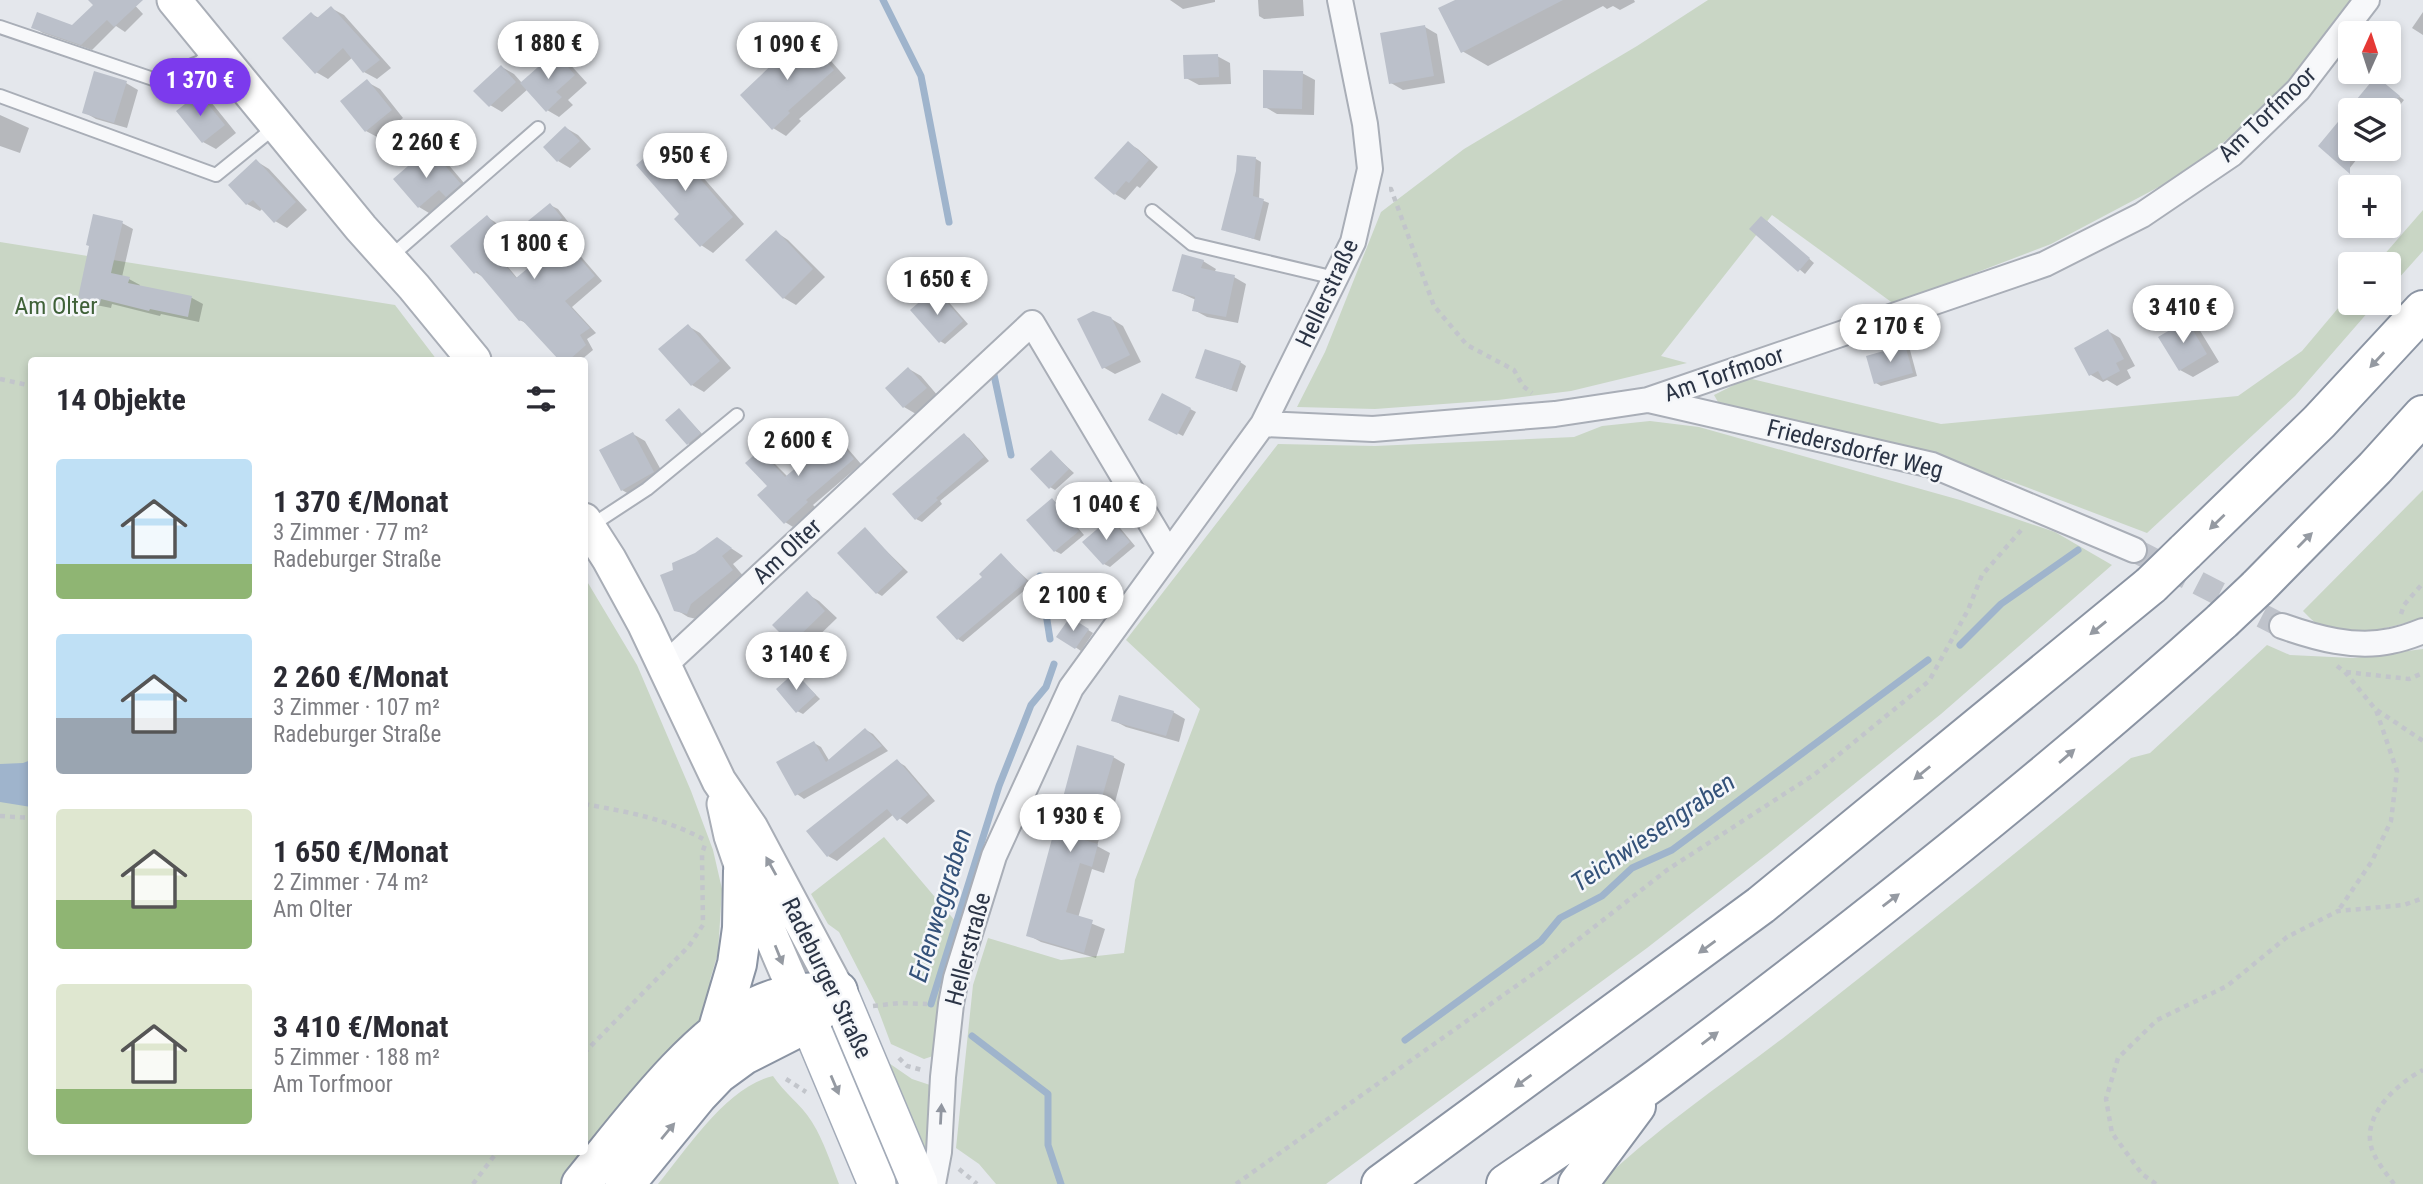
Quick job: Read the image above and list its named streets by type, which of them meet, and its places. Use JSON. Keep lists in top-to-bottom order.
{
  "streets": {
    "main road": ["Radeburger Straße"],
    "street": [
      "Am Torfmoor",
      "Hellerstraße",
      "Friedersdorfer Weg",
      "Am Olter"
    ]
  },
  "crossings": [
    ["Am Torfmoor", "Hellerstraße"],
    ["Am Torfmoor", "Friedersdorfer Weg"],
    ["Hellerstraße", "Am Olter"],
    ["Am Olter", "Radeburger Straße"]
  ],
  "water": ["Teichwiesengraben", "Erlenweggraben"],
  "parks": ["Am Olter"],
  "north": "top",
  "page": {
    "map_buttons": ["+", "−"],
    "price": [
      "1 880 €",
      "1 090 €",
      "1 370 €",
      "2 260 €",
      "950 €",
      "1 800 €",
      "1 650 €",
      "3 410 €",
      "2 170 €",
      "2 600 €",
      "1 040 €",
      "2 100 €",
      "3 140 €",
      "1 930 €"
    ],
    "heading": "14 Objekte",
    "list": [
      {
        "name": "1 370 €/Monat",
        "note": "3 Zimmer · 77 m² · Radeburger Straße"
      },
      {
        "name": "2 260 €/Monat",
        "note": "3 Zimmer · 107 m² · Radeburger Straße"
      },
      {
        "name": "1 650 €/Monat",
        "note": "2 Zimmer · 74 m² · Am Olter"
      },
      {
        "name": "3 410 €/Monat",
        "note": "5 Zimmer · 188 m² · Am Torfmoor"
      }
    ]
  }
}
